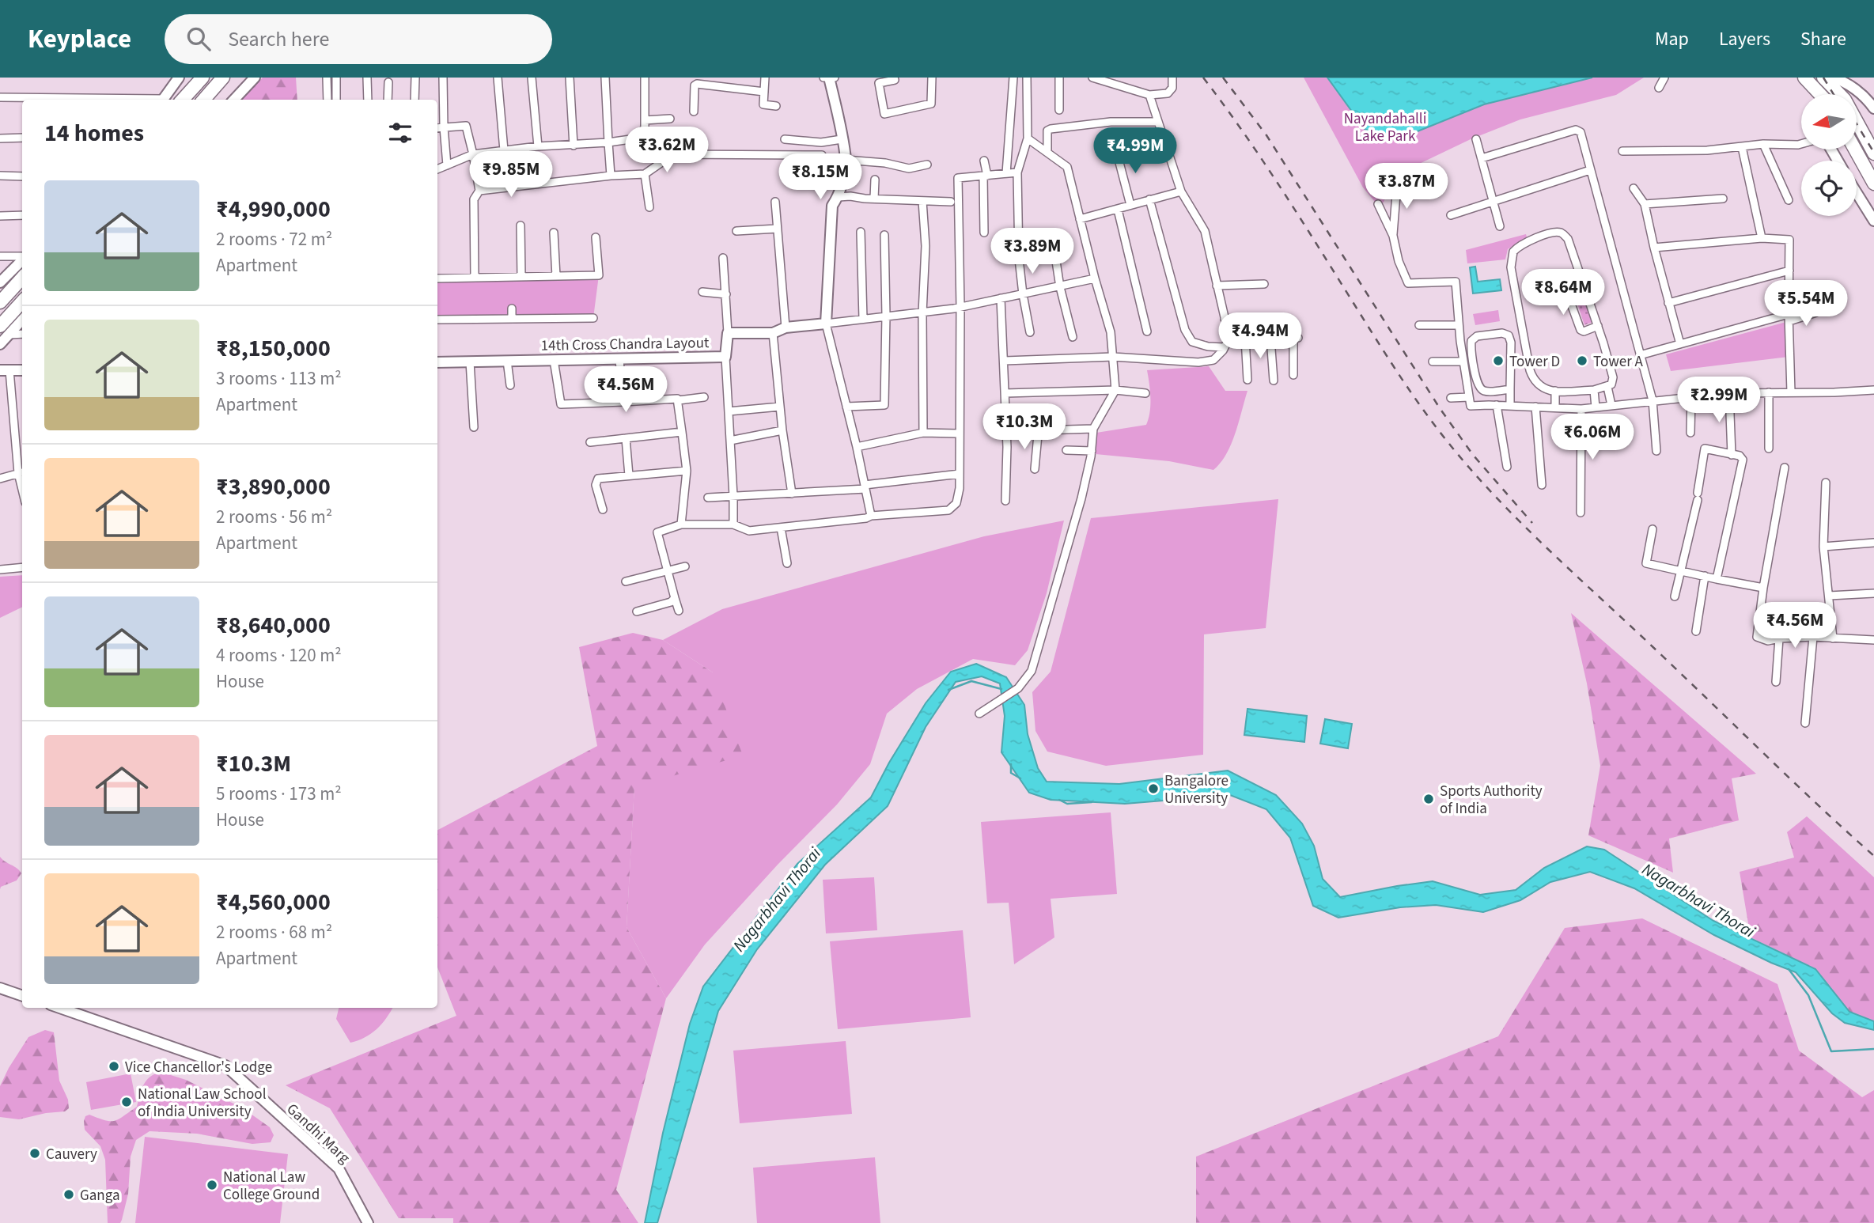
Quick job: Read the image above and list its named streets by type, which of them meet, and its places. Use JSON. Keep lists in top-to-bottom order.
{
  "streets": {
    "street": ["14th Cross Chandra Layout", "Gandhi Marg"]
  },
  "water": ["Nagarbhavi Thorai"],
  "parks": ["Nayandahalli Lake Park"],
  "places": [
    "Tower D",
    "Tower A",
    "Bangalore University",
    "Sports Authority of India",
    "Vice Chancellor's Lodge",
    "National Law School of India University",
    "Cauvery",
    "National Law College Ground",
    "Ganga"
  ],
  "north": "left",
  "page": {
    "header": "Keyplace",
    "search": "Search here",
    "nav": ["Map", "Layers", "Share"],
    "heading": "14 homes",
    "price": [
      "₹3.62M",
      "₹4.99M",
      "₹9.85M",
      "₹8.15M",
      "₹3.87M",
      "₹3.89M",
      "₹8.64M",
      "₹5.54M",
      "₹4.94M",
      "₹4.56M",
      "₹2.99M",
      "₹10.3M",
      "₹6.06M",
      "₹4.56M"
    ],
    "list": [
      {
        "name": "₹4,990,000",
        "note": "2 rooms · 72 m² · Apartment"
      },
      {
        "name": "₹8,150,000",
        "note": "3 rooms · 113 m² · Apartment"
      },
      {
        "name": "₹3,890,000",
        "note": "2 rooms · 56 m² · Apartment"
      },
      {
        "name": "₹8,640,000",
        "note": "4 rooms · 120 m² · House"
      },
      {
        "name": "₹10.3M",
        "note": "5 rooms · 173 m² · House"
      },
      {
        "name": "₹4,560,000",
        "note": "2 rooms · 68 m² · Apartment"
      }
    ]
  }
}
